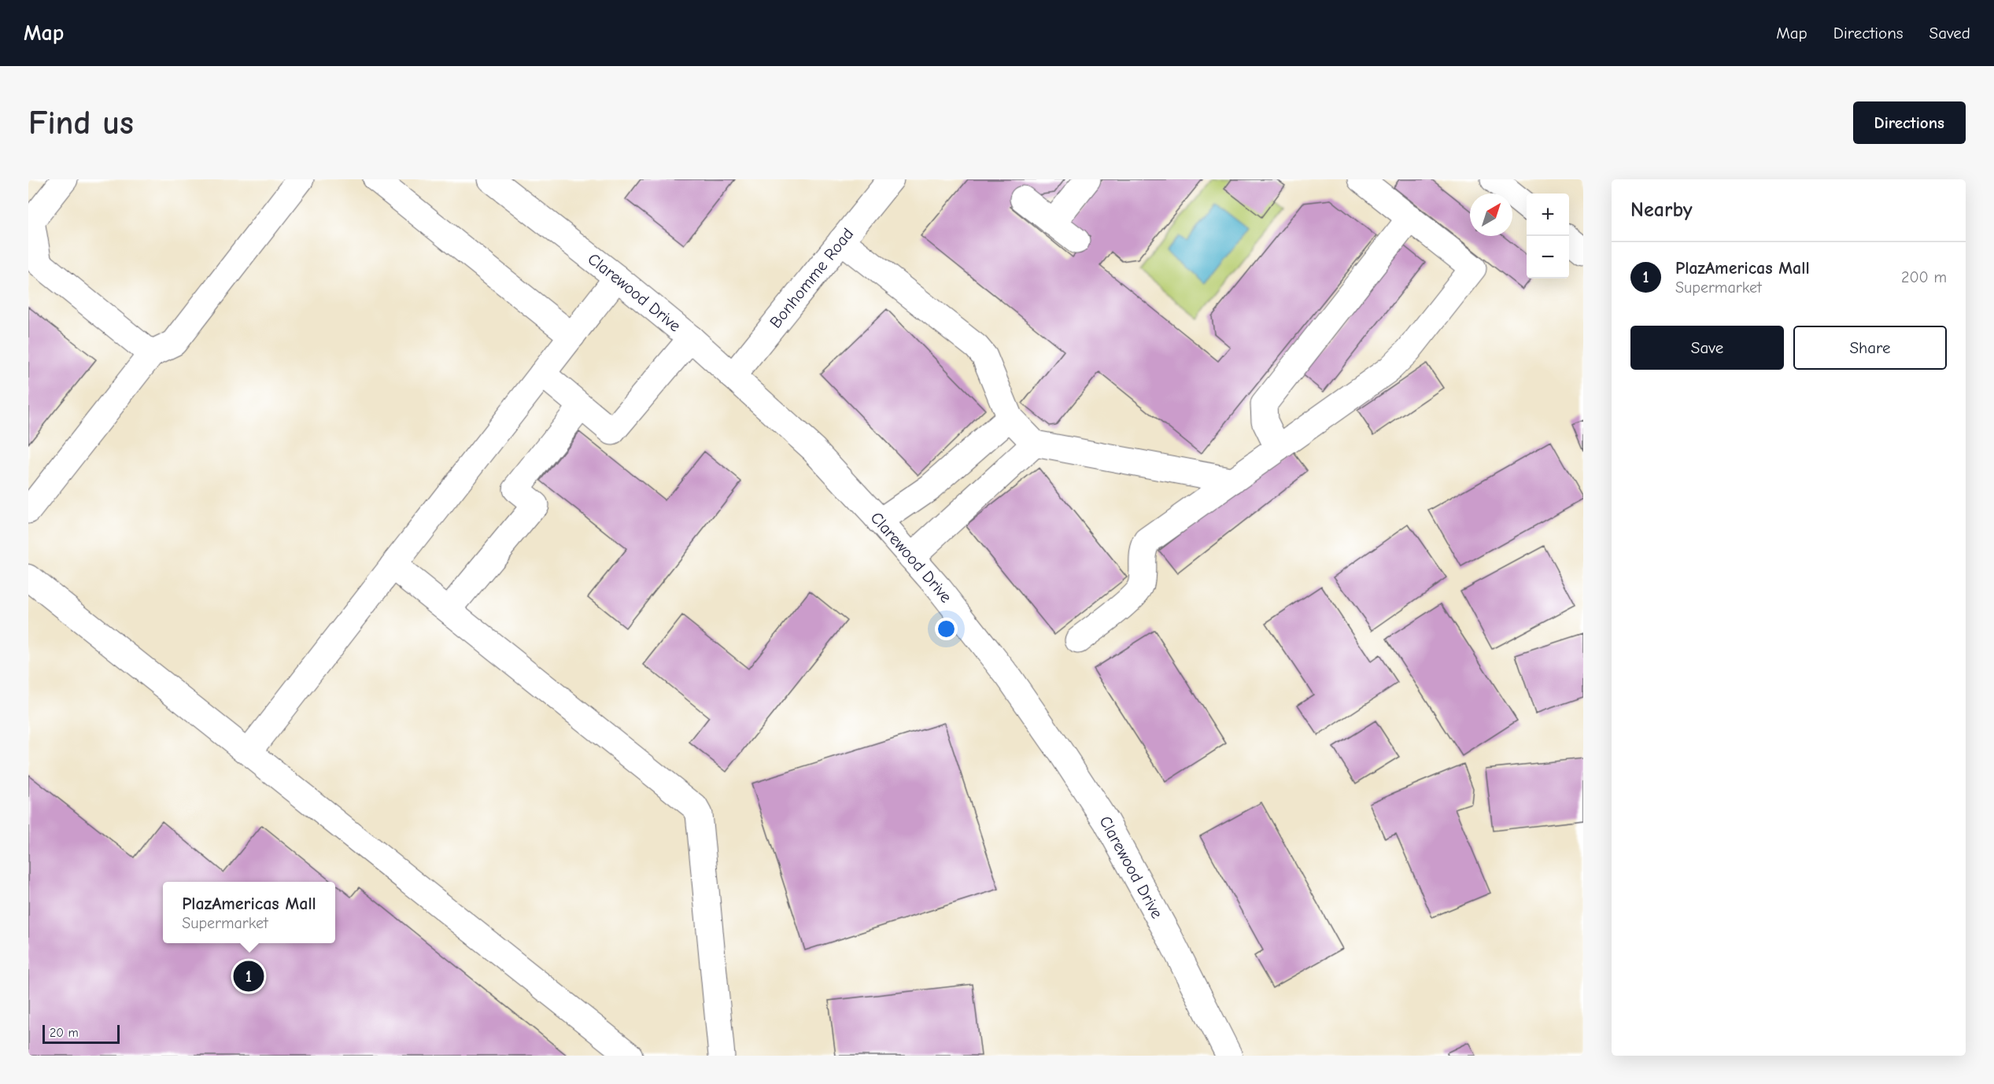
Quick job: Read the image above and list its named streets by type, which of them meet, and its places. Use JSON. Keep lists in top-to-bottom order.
{
  "streets": {
    "street": ["Bonhomme Road", "Clarewood Drive"]
  },
  "crossings": [
    ["Bonhomme Road", "Clarewood Drive"]
  ],
  "scale_bar": "20 m",
  "north": "top right",
  "page": {
    "header": "Map",
    "nav": ["Map", "Directions", "Saved"],
    "buttons": [
      "Directions",
      ["Save", "Share"]
    ],
    "title": "Find us",
    "heading": "Nearby",
    "map_buttons": ["+", "−"],
    "list": [
      {
        "mark": "1",
        "name": "PlazAmericas Mall",
        "note": "Supermarket",
        "value": "200 m"
      }
    ],
    "popup": ["PlazAmericas Mall", "Supermarket"],
    "pins": "1",
    "scale": "20 m"
  }
}
